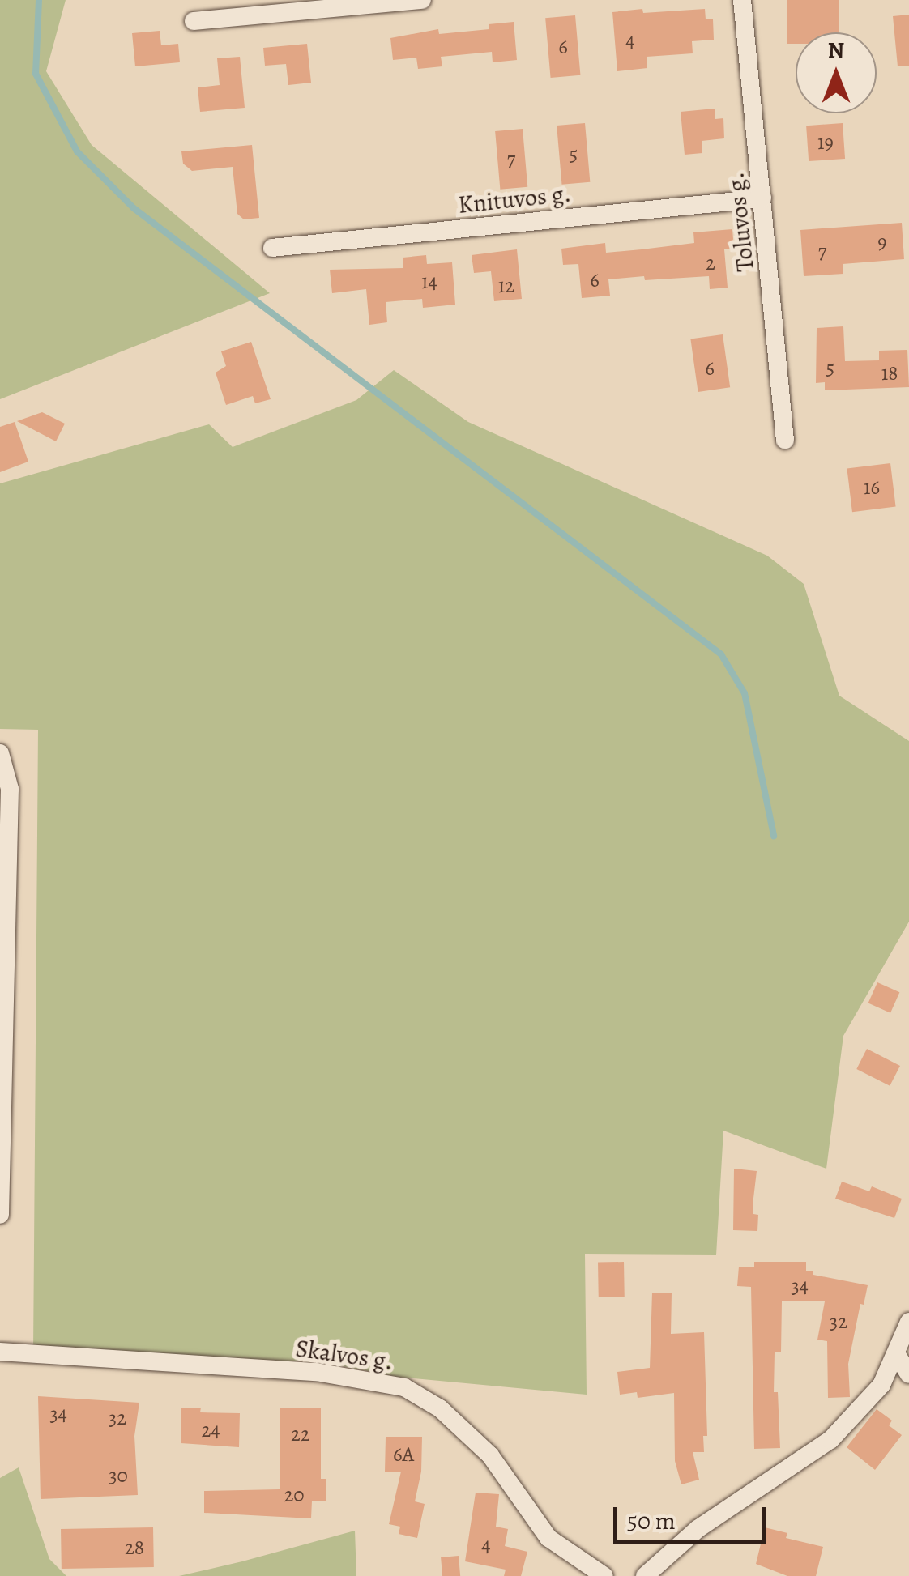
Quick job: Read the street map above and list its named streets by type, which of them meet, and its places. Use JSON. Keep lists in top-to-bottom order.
{
  "streets": {
    "street": ["Knituvos g.", "Toluvos g.", "Skalvos g."]
  },
  "crossings": [
    ["Knituvos g.", "Toluvos g."]
  ],
  "house_numbers": [
    "4",
    "6",
    "19",
    "5",
    "7",
    "9",
    "7",
    "2",
    "6",
    "14",
    "12",
    "5",
    "6",
    "18",
    "16",
    "34",
    "32",
    "34",
    "32",
    "24",
    "22",
    "6A",
    "30",
    "20",
    "4",
    "28"
  ],
  "scale_bar": "50 m",
  "north": "top"
}
